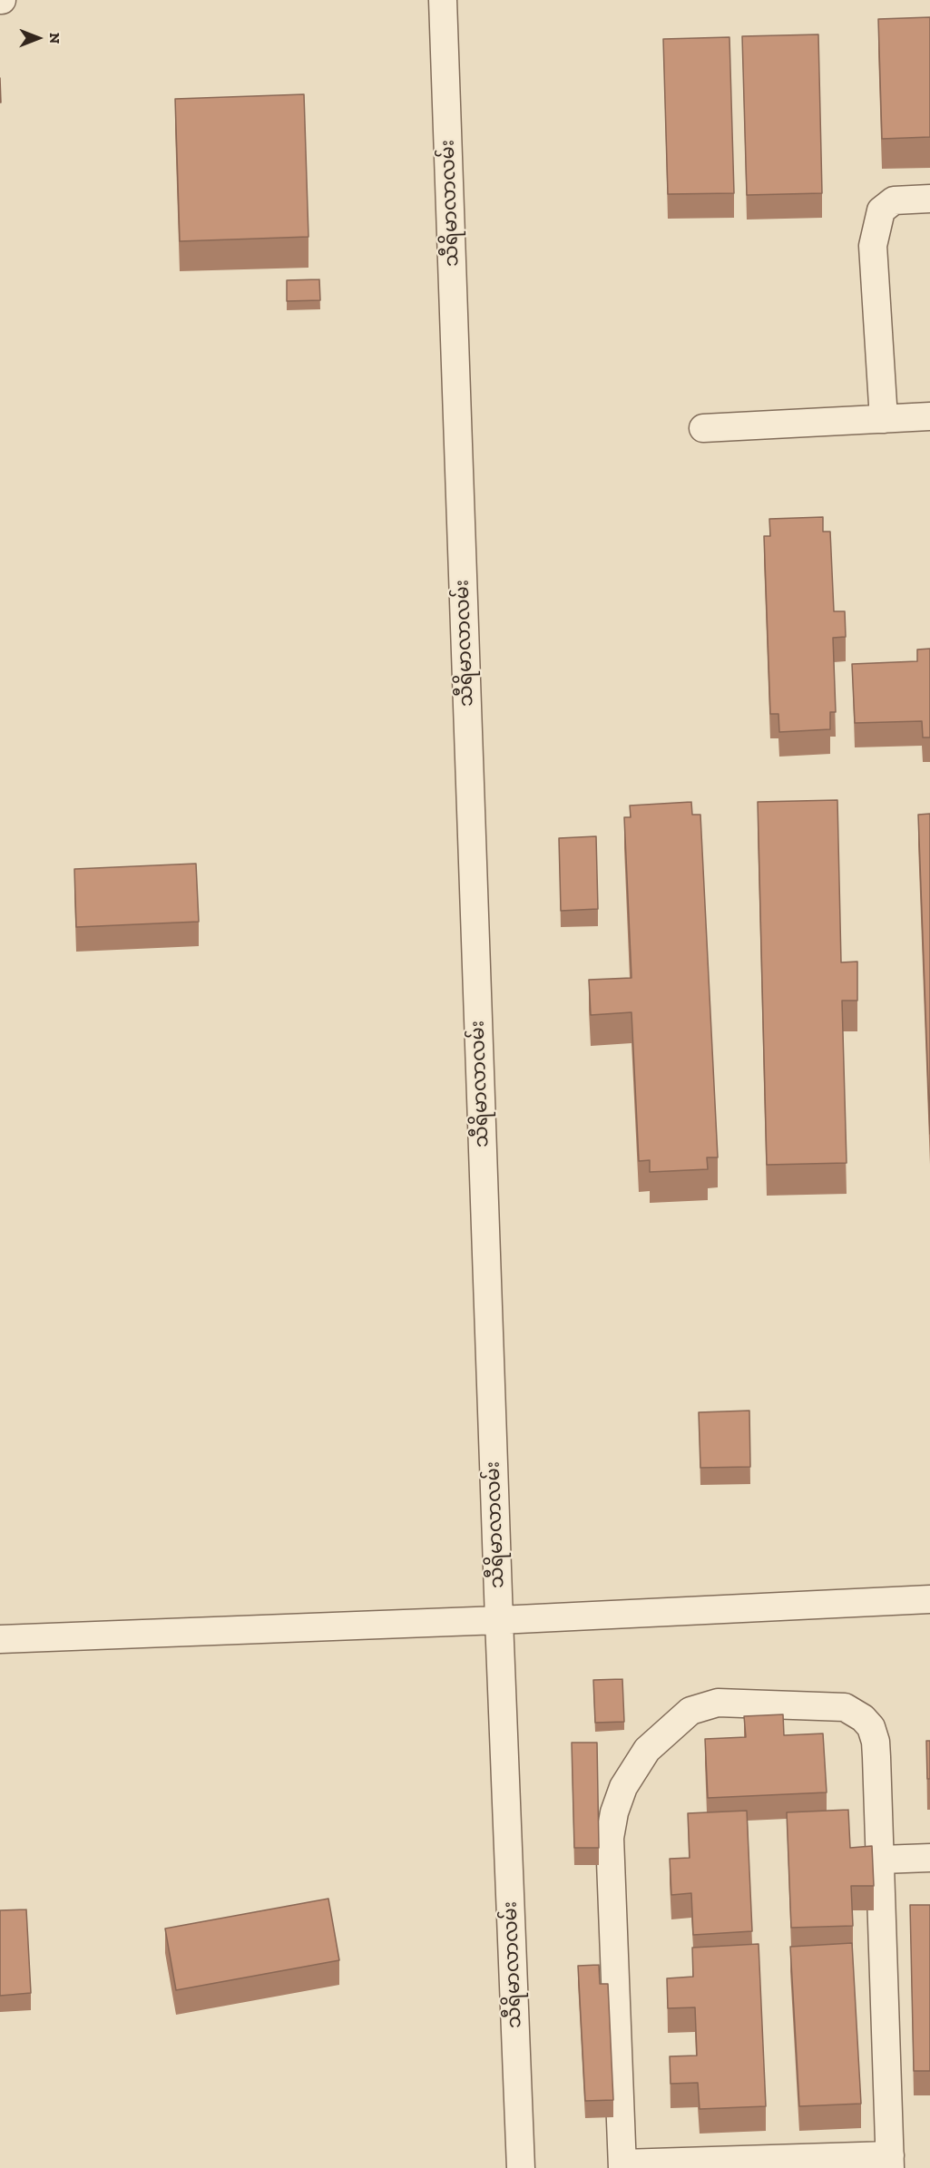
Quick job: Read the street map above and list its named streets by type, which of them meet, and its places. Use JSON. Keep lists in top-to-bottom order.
{
  "streets": {
    "street": ["သီရိမာလာလမ်း"]
  },
  "north": "right"
}
